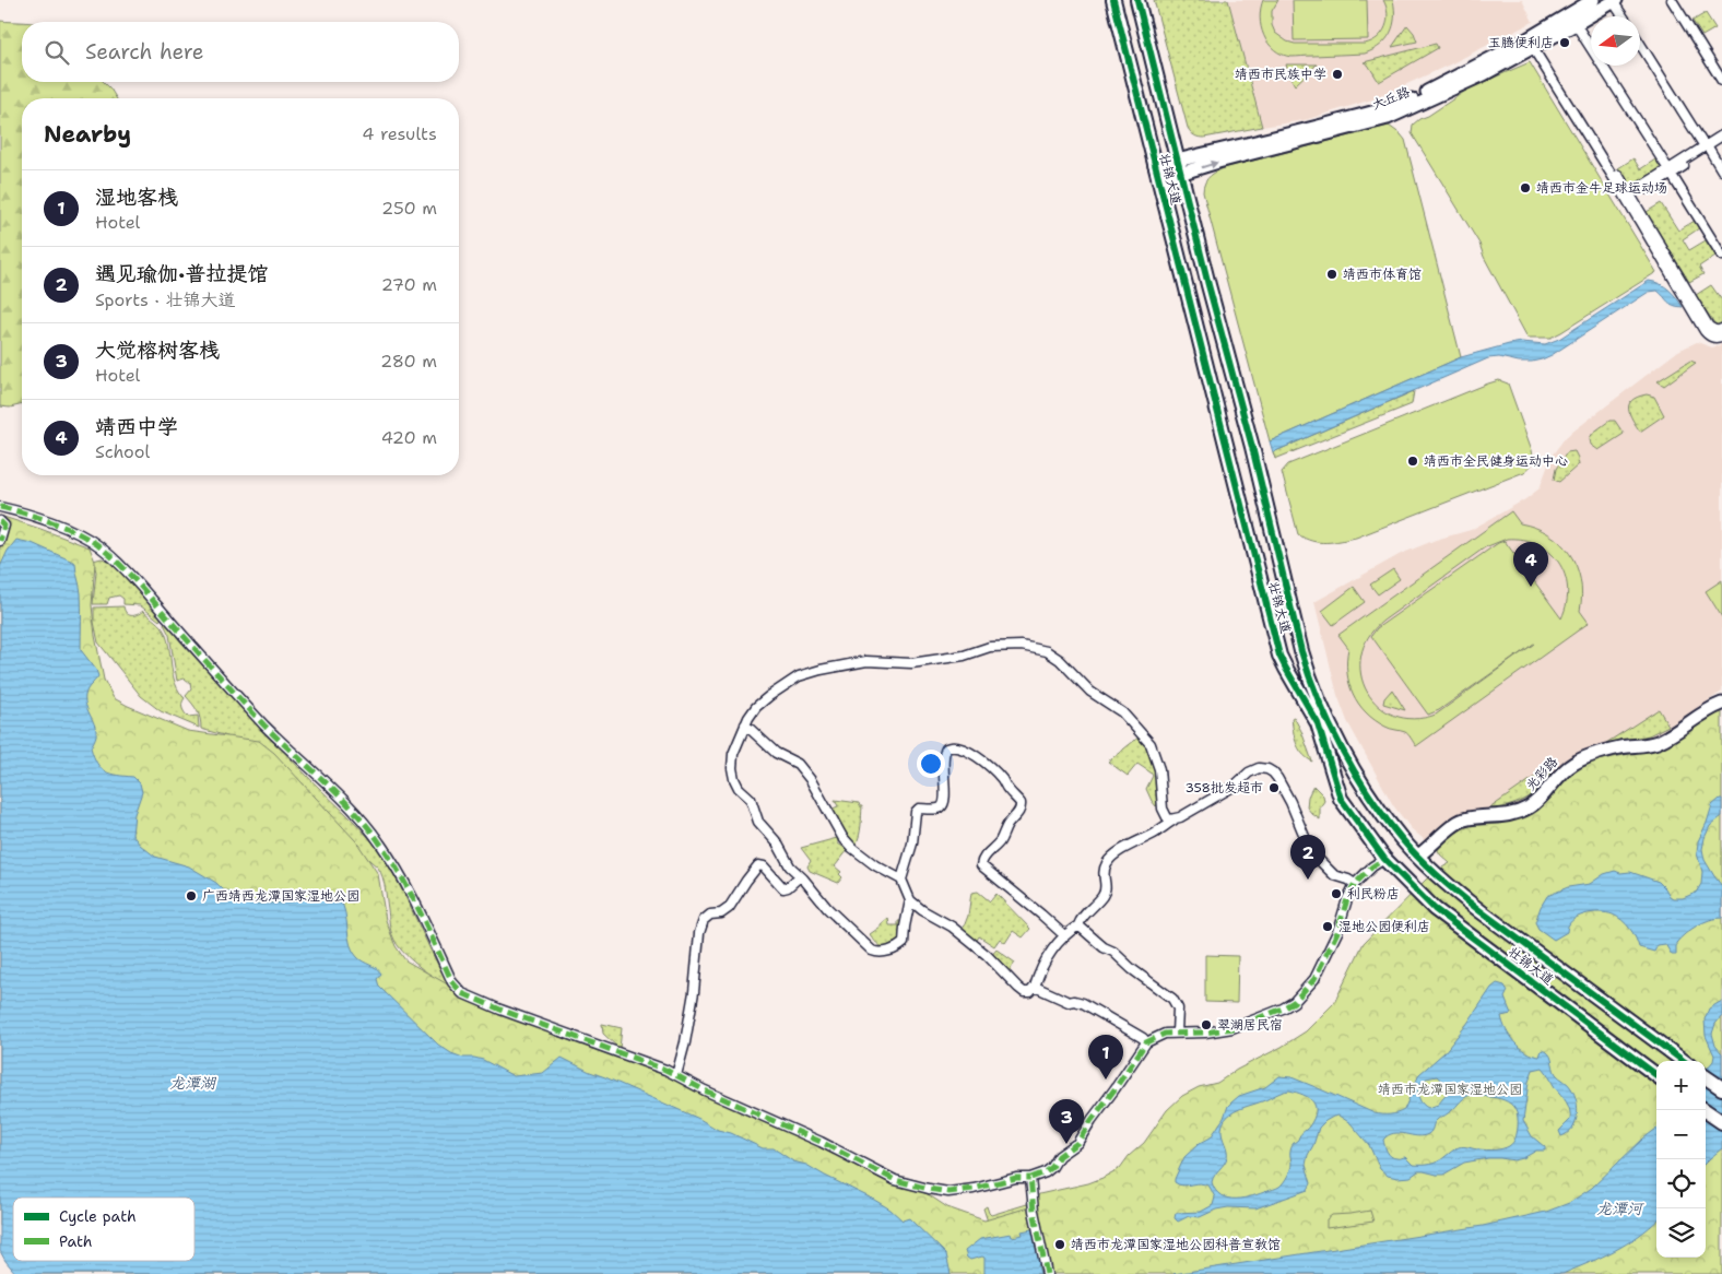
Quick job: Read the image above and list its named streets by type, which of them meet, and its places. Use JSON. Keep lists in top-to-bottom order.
{
  "streets": {
    "main road": ["大丘路", "壮锦大道", "光彩路"]
  },
  "crossings": [
    ["大丘路", "壮锦大道"],
    ["壮锦大道", "光彩路"]
  ],
  "water": ["龙潭湖", "龙潭河"],
  "parks": ["靖西市龙潭国家湿地公园"],
  "places": [
    "玉腾便利店",
    "靖西市民族中学",
    "靖西市金牛足球运动场",
    "靖西市体育馆",
    "靖西市全民健身运动中心",
    "358批发超市",
    "利民粉店",
    "广西靖西龙潭国家湿地公园",
    "湿地公园便利店",
    "翠湖居民宿",
    "靖西市龙潭国家湿地公园科普宣教馆"
  ],
  "legend": ["Cycle path", "Path"],
  "north": "left",
  "page": {
    "search": "Search here",
    "heading": ["Nearby", "4 results"],
    "list": [
      {
        "mark": "1",
        "name": "湿地客栈",
        "note": "Hotel",
        "value": "250 m"
      },
      {
        "mark": "2",
        "name": "遇见瑜伽·普拉提馆",
        "note": "Sports · 壮锦大道",
        "value": "270 m"
      },
      {
        "mark": "3",
        "name": "大觉榕树客栈",
        "note": "Hotel",
        "value": "280 m"
      },
      {
        "mark": "4",
        "name": "靖西中学",
        "note": "School",
        "value": "420 m"
      }
    ],
    "pins": [
      "4",
      "2",
      "1",
      "3"
    ],
    "map_buttons": ["+", "−"]
  }
}
